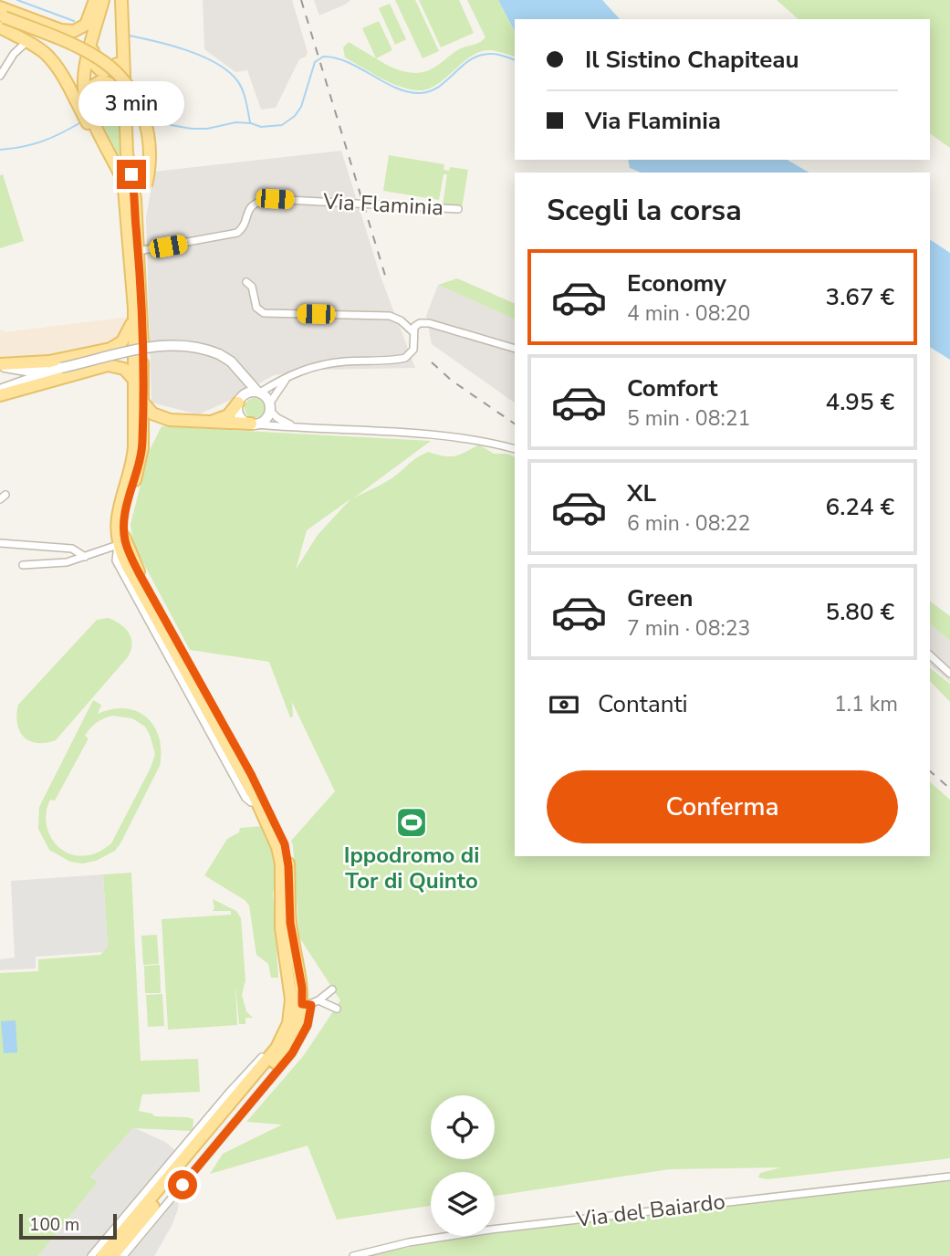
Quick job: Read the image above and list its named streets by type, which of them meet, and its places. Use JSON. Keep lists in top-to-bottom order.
{
  "streets": {
    "street": ["Via Flaminia", "Via del Baiardo"]
  },
  "places": {
    "sports": ["Ippodromo di Tor di Quinto"]
  },
  "scale_bar": "100 m",
  "page": {
    "banner": ["Il Sistino Chapiteau", "Via Flaminia"],
    "bubble": "3 min",
    "heading": "Scegli la corsa",
    "list": [
      {
        "name": "Economy",
        "note": "4 min · 08:20",
        "value": "3.67 €"
      },
      {
        "name": "Comfort",
        "note": "5 min · 08:21",
        "value": "4.95 €"
      },
      {
        "name": "XL",
        "note": "6 min · 08:22",
        "value": "6.24 €"
      },
      {
        "name": "Green",
        "note": "7 min · 08:23",
        "value": "5.80 €"
      }
    ],
    "pay": ["Contanti", "1.1 km"],
    "buttons": "Conferma",
    "scale": "100 m"
  }
}
